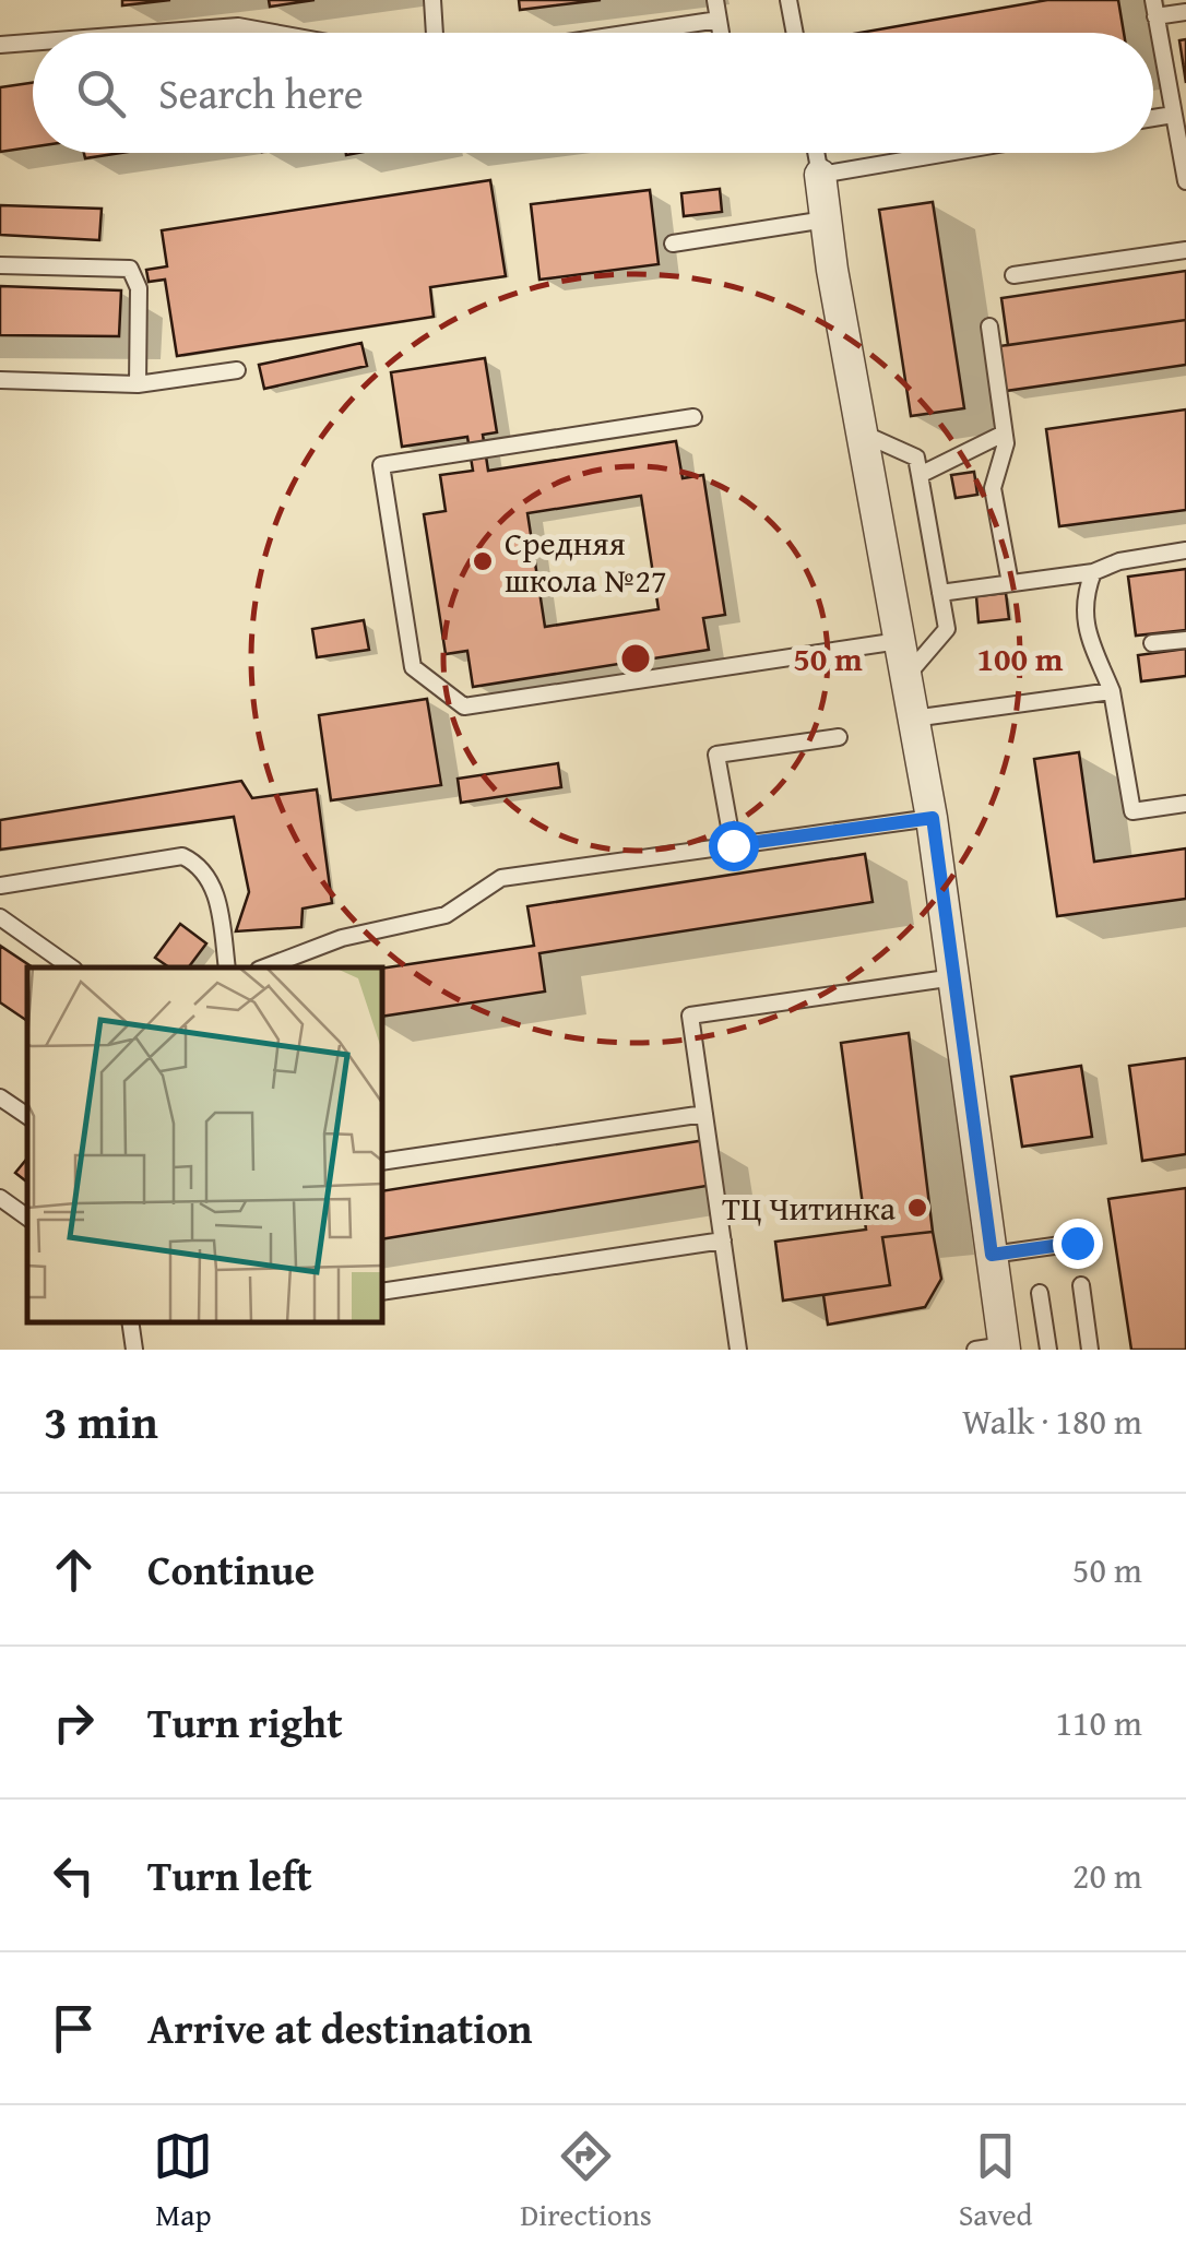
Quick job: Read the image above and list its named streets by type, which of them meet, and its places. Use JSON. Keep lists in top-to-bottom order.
{
  "places": ["Средняя школа №27", "ТЦ Читинка"],
  "page": {
    "search": "Search here",
    "heading": ["3 min", "Walk · 180 m"],
    "list": [
      ["Continue", "50 m"],
      ["Turn right", "110 m"],
      ["Turn left", "20 m"],
      "Arrive at destination"
    ],
    "nav": ["Map", "Directions", "Saved"]
  },
  "rings": ["50 m", "100 m"]
}
